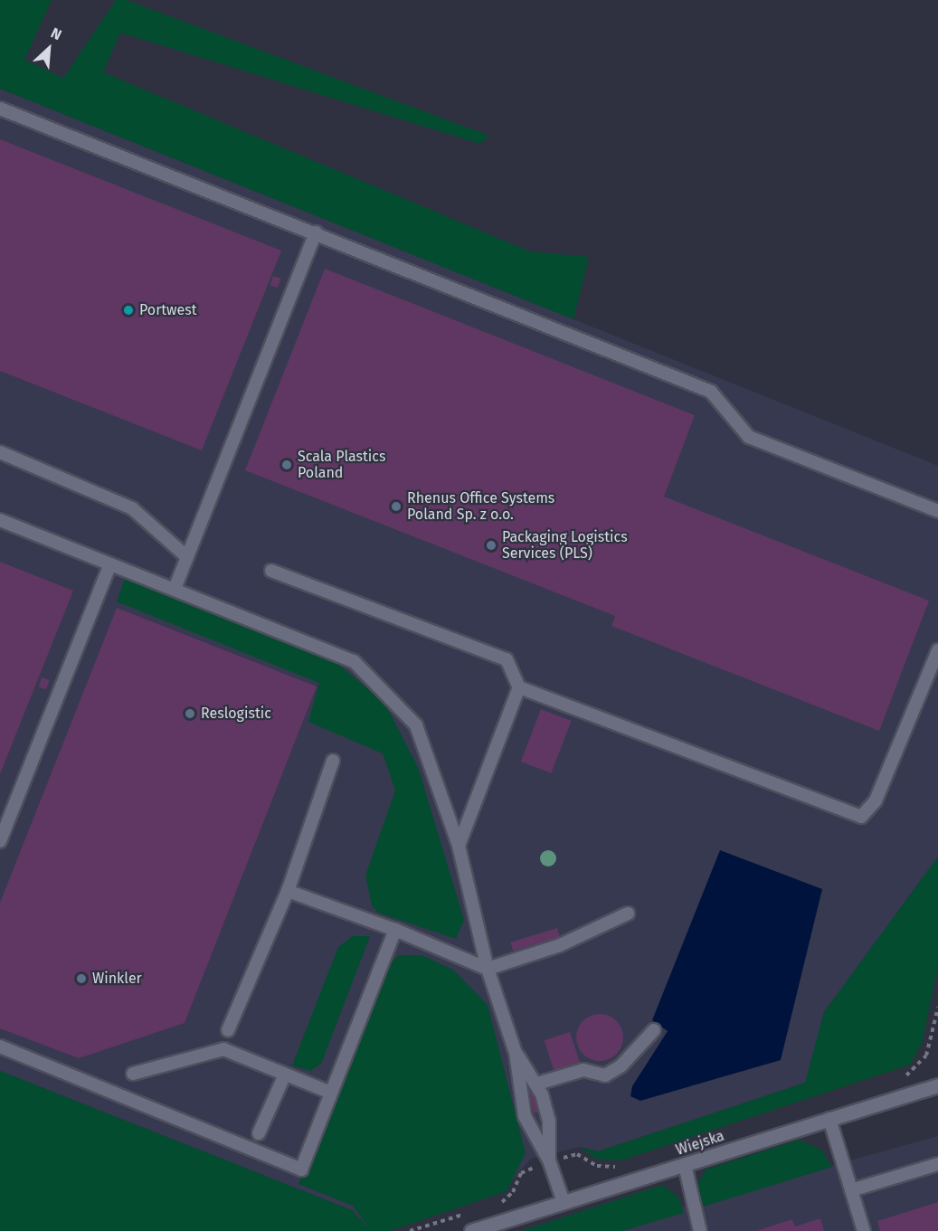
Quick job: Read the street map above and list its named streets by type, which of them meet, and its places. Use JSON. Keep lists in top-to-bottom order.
{
  "streets": {
    "street": ["Wiejska"]
  },
  "places": [
    "Portwest",
    "Scala Plastics Poland",
    "Rhenus Office Systems Poland Sp. z o.o.",
    "Packaging Logistics Services (PLS)",
    "Reslogistic",
    "Winkler"
  ],
  "north": "top right"
}
